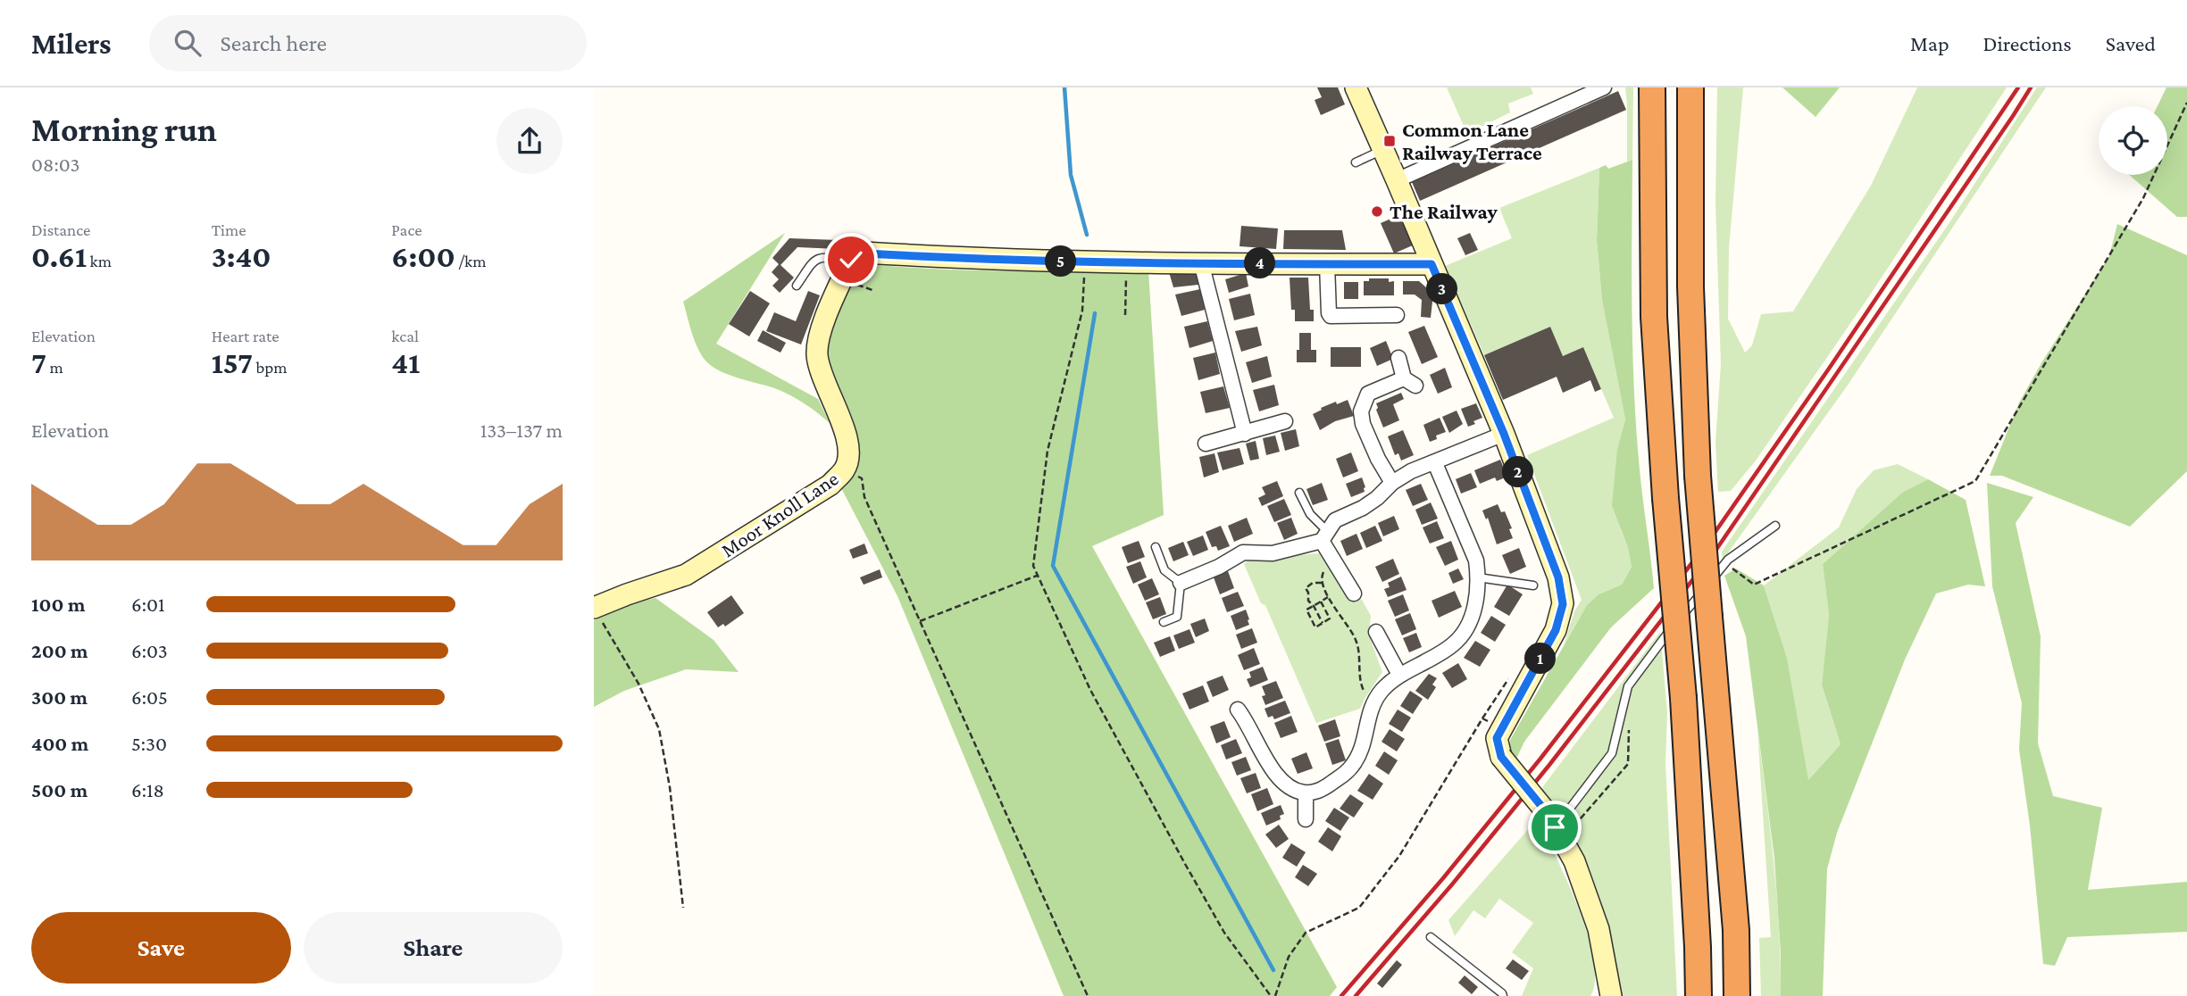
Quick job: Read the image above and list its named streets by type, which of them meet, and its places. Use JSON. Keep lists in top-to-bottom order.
{
  "streets": {
    "street": ["Moor Knoll Lane"]
  },
  "places": {
    "transit": ["Common Lane Railway Terrace"],
    "other": ["The Railway"]
  },
  "page": {
    "header": "Milers",
    "search": "Search here",
    "nav": ["Map", "Directions", "Saved"],
    "heading": ["Morning run", "08:03"],
    "stats": [
      ["Distance", "0.61 km"],
      ["Time", "3:40"],
      ["Pace", "6:00 /km"],
      ["Elevation", "7 m"],
      ["Heart rate", "157 bpm"],
      ["kcal", "41"]
    ],
    "pins": [
      "5",
      "4",
      "3",
      "2",
      "1"
    ],
    "chart": ["Elevation", "133–137 m"],
    "list": [
      {
        "name": "100 m",
        "note": "6:01"
      },
      {
        "name": "200 m",
        "note": "6:03"
      },
      {
        "name": "300 m",
        "note": "6:05"
      },
      {
        "name": "400 m",
        "note": "5:30"
      },
      {
        "name": "500 m",
        "note": "6:18"
      }
    ],
    "buttons": ["Save", "Share"]
  }
}
